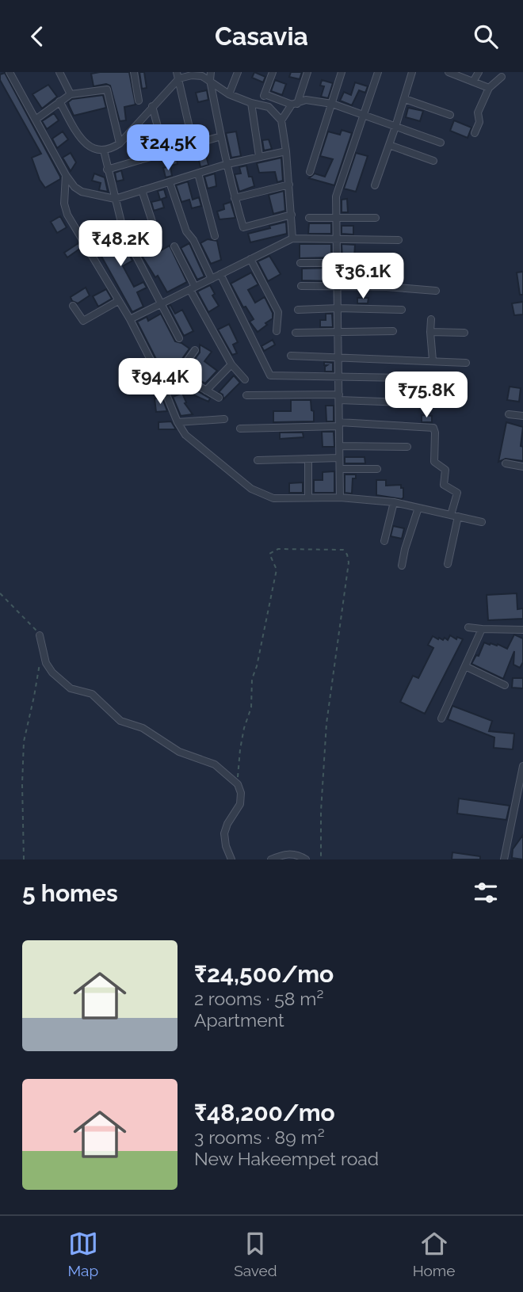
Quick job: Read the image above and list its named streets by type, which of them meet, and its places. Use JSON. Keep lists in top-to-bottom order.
{
  "page": {
    "header": "Casavia",
    "price": [
      "₹24.5K",
      "₹48.2K",
      "₹36.1K",
      "₹94.4K",
      "₹75.8K"
    ],
    "heading": "5 homes",
    "list": [
      {
        "name": "₹24,500/mo",
        "note": "2 rooms · 58 m² · Apartment"
      },
      {
        "name": "₹48,200/mo",
        "note": "3 rooms · 89 m² · New Hakeempet road"
      }
    ],
    "tabs": ["Map", "Saved", "Home"]
  }
}
